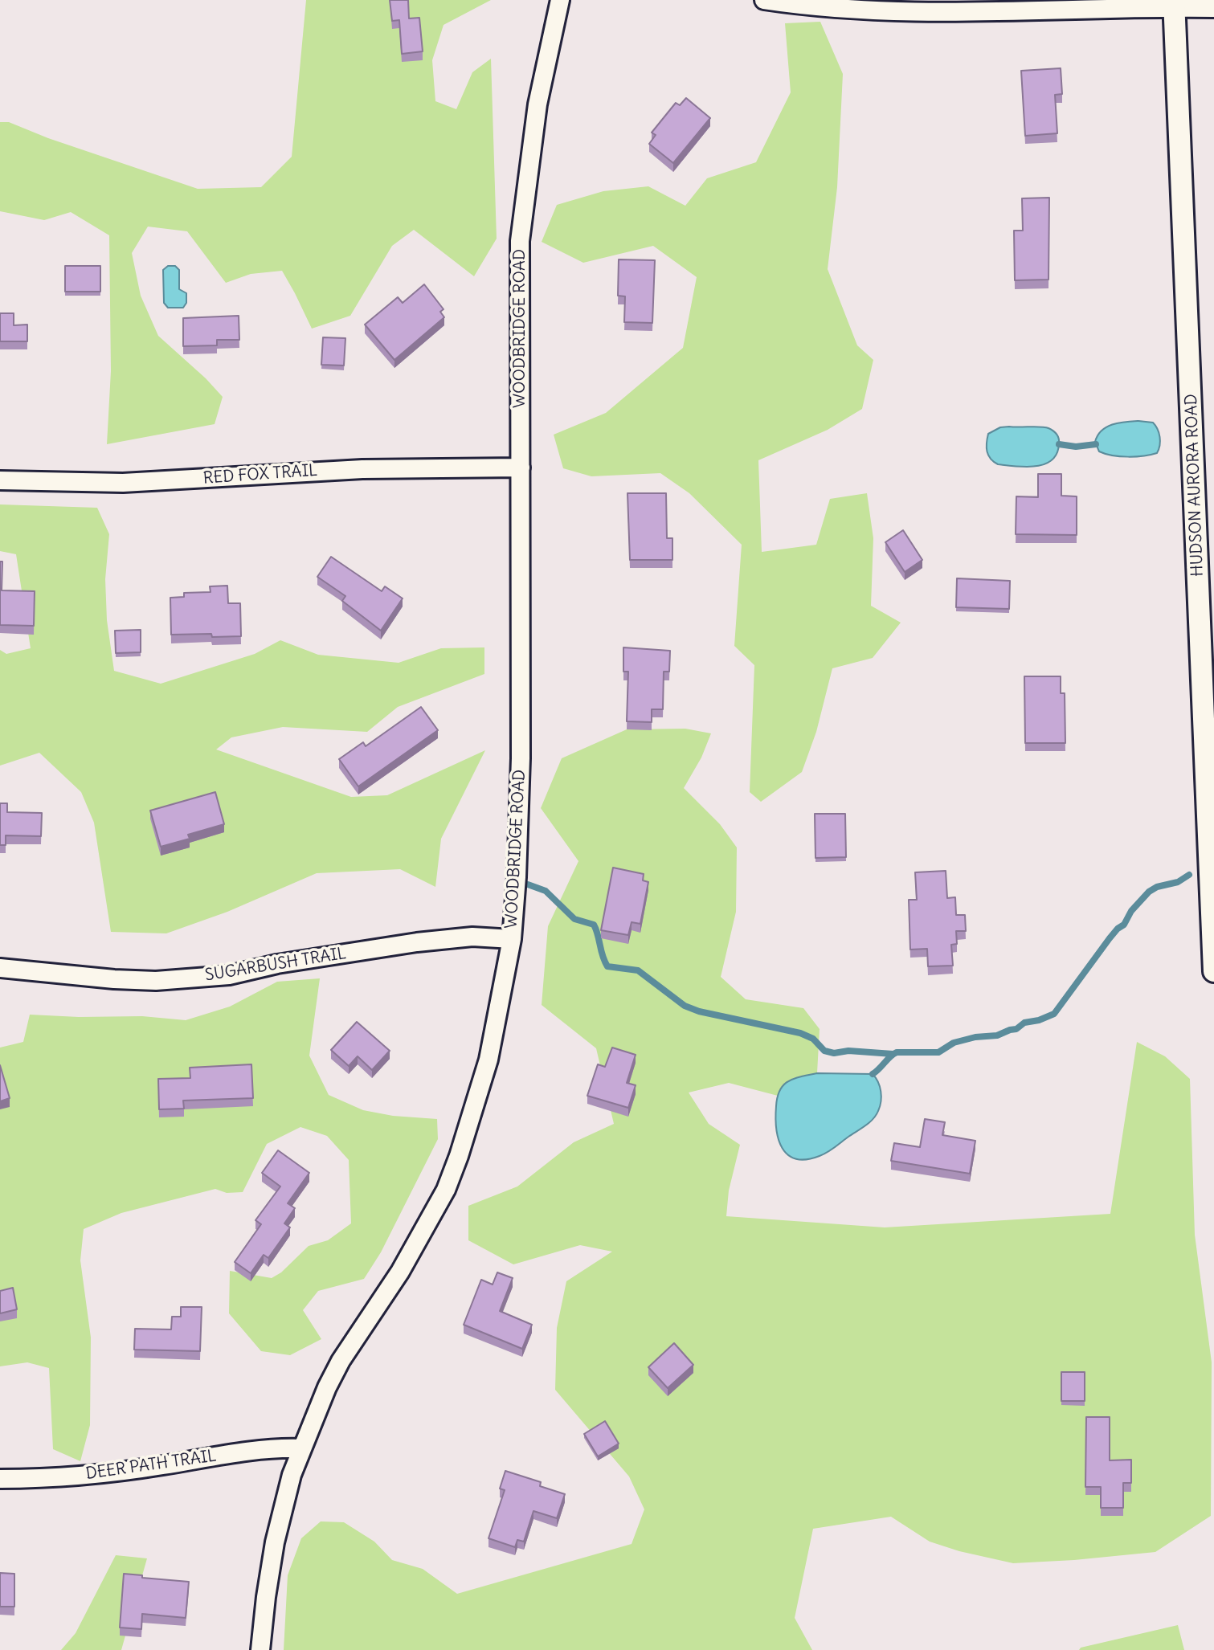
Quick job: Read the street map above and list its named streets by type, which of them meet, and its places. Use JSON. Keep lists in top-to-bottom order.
{
  "streets": {
    "street": [
      "WOODBRIDGE ROAD",
      "RED FOX TRAIL",
      "HUDSON AURORA ROAD",
      "SUGARBUSH TRAIL",
      "DEER PATH TRAIL"
    ]
  },
  "crossings": [
    ["WOODBRIDGE ROAD", "RED FOX TRAIL"],
    ["WOODBRIDGE ROAD", "SUGARBUSH TRAIL"],
    ["WOODBRIDGE ROAD", "DEER PATH TRAIL"]
  ]
}
